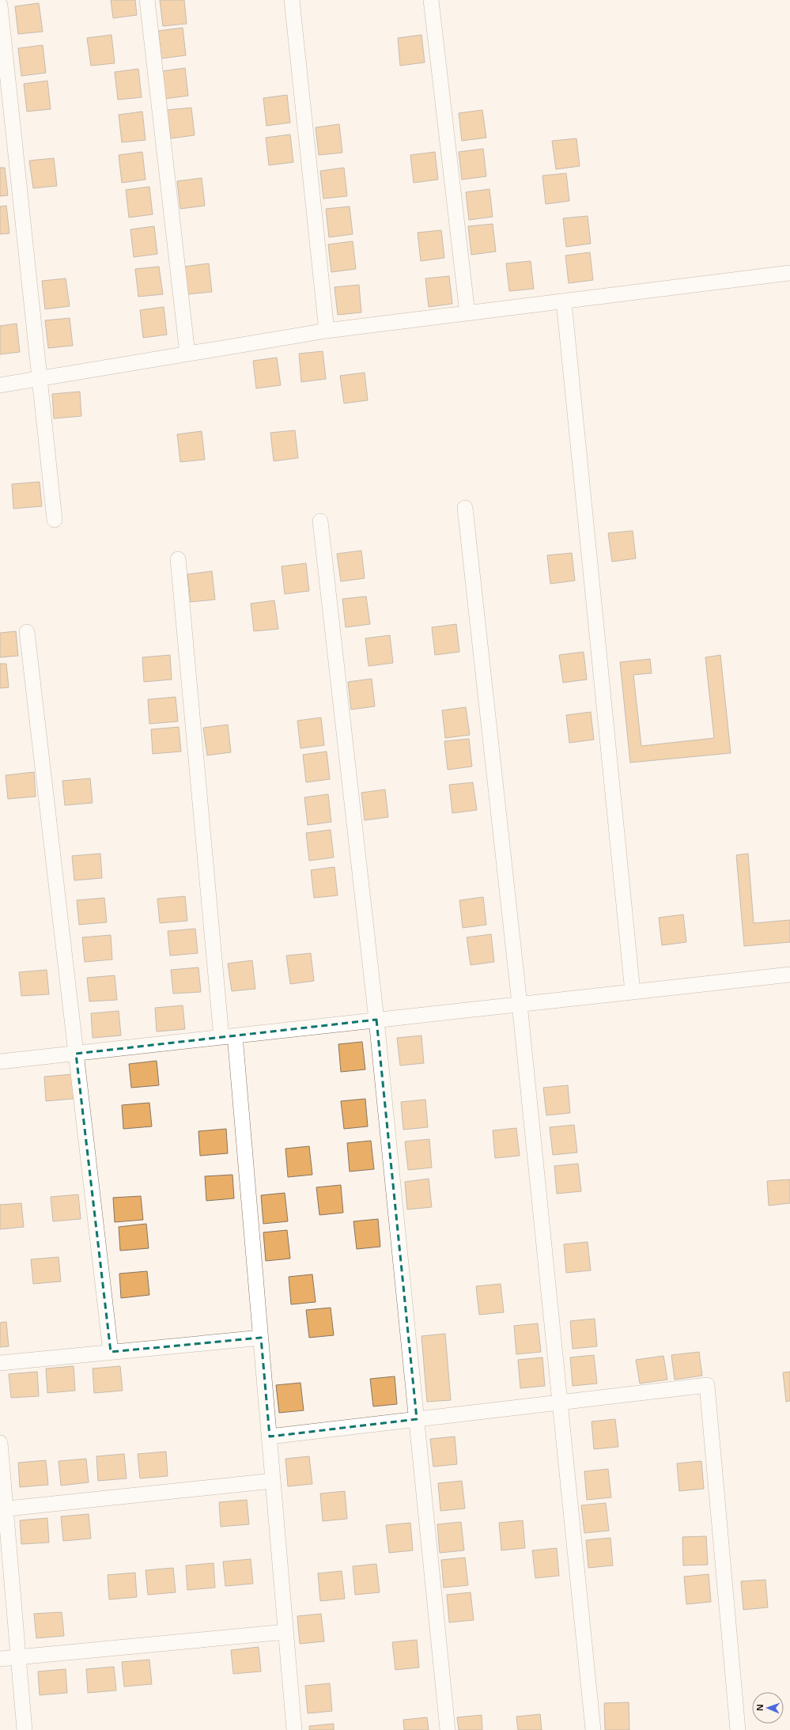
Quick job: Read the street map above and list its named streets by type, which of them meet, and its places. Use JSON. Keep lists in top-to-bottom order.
{
  "north": "left"
}
